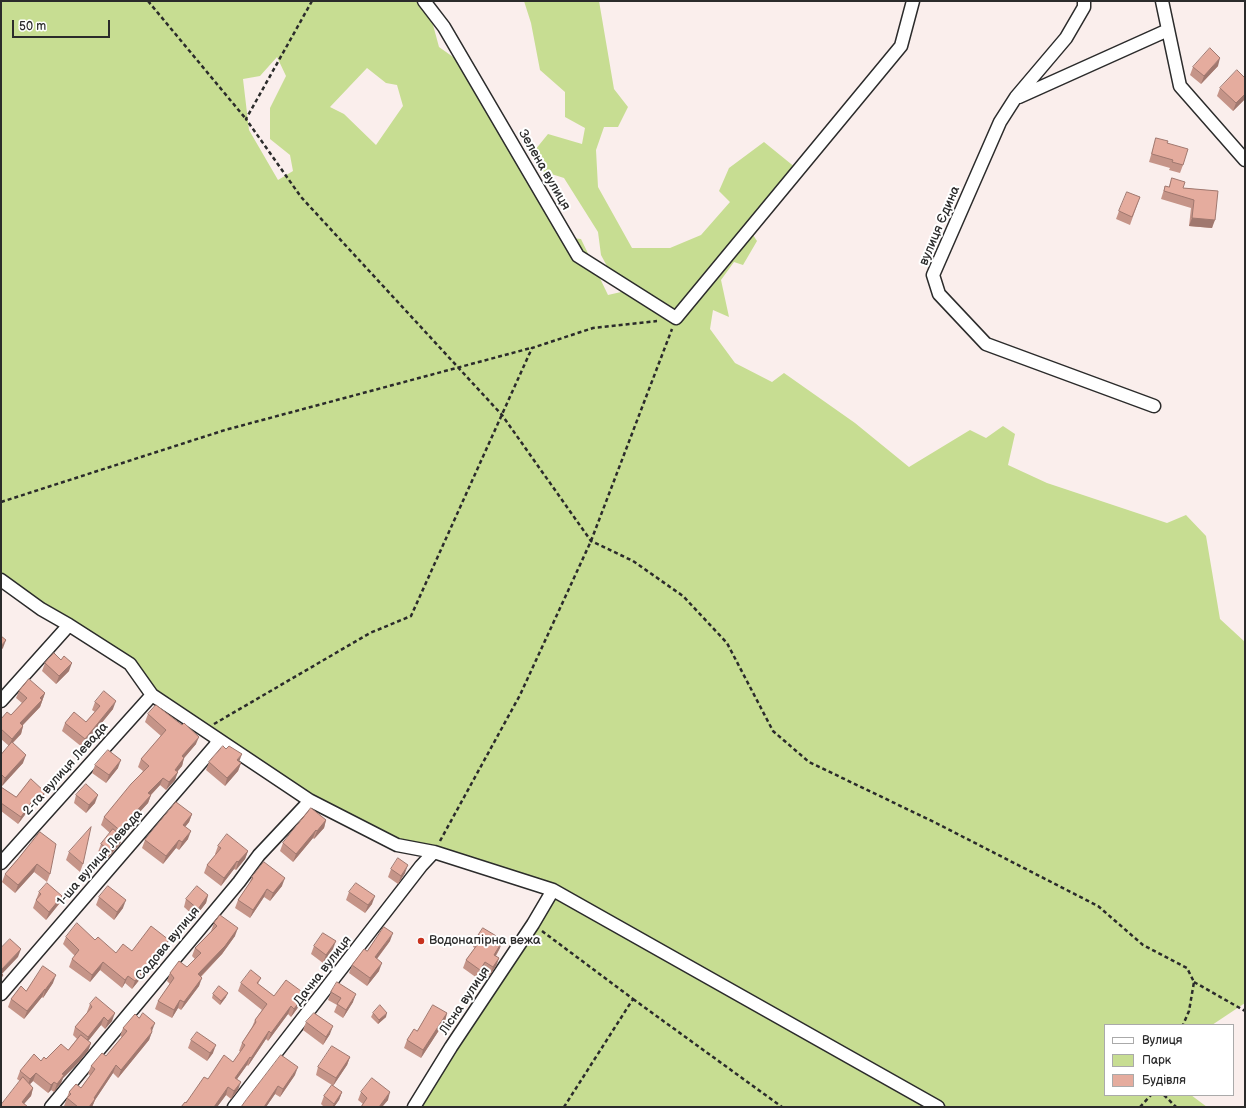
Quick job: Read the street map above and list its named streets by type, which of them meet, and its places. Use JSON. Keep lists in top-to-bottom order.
{
  "streets": {
    "street": [
      "Зелена вулиця",
      "вулиця Єдина",
      "2-га вулиця Левада",
      "1-ша вулиця Левада",
      "Садова вулиця",
      "Дачна вулиця",
      "Лісна вулиця"
    ]
  },
  "places": ["Водонапірна вежа"],
  "legend": ["Вулиця", "Парк", "Будівля"],
  "scale_bar": "50 m"
}
